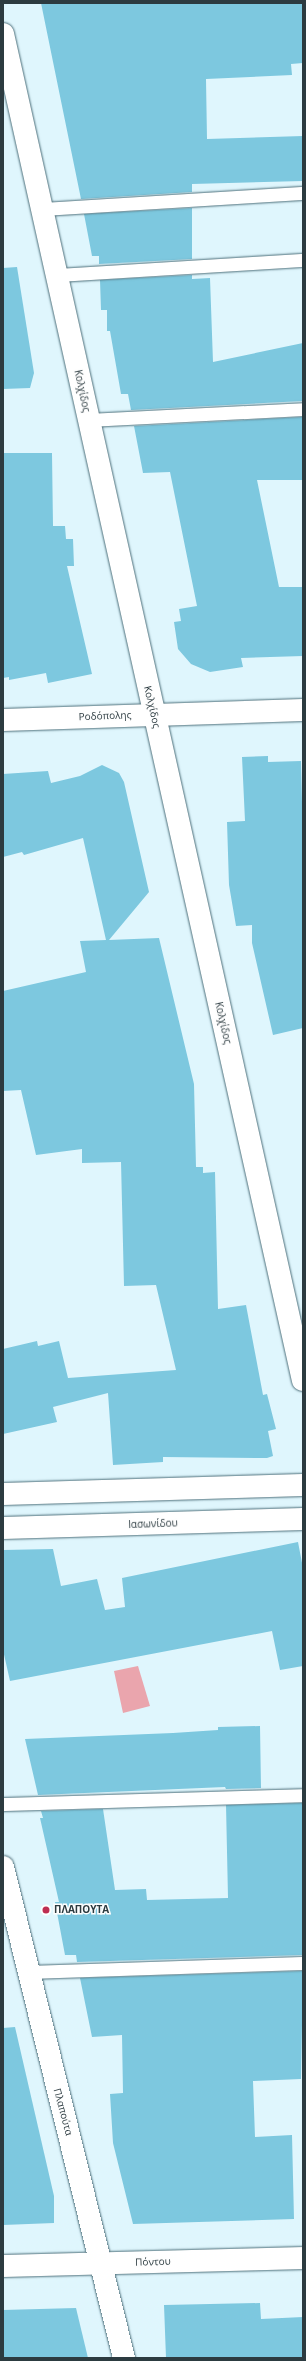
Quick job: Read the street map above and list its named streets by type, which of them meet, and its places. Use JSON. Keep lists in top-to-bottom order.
{
  "streets": {
    "street": [
      "Κολχίδος",
      "Ροδόπολης",
      "Ιασωνίδου",
      "Πλαπούτα",
      "Πόντου"
    ]
  },
  "crossings": [
    ["Κολχίδος", "Ροδόπολης"],
    ["Πλαπούτα", "Πόντου"]
  ],
  "places": ["ΠΛΑΠΟΥΤΑ"]
}
